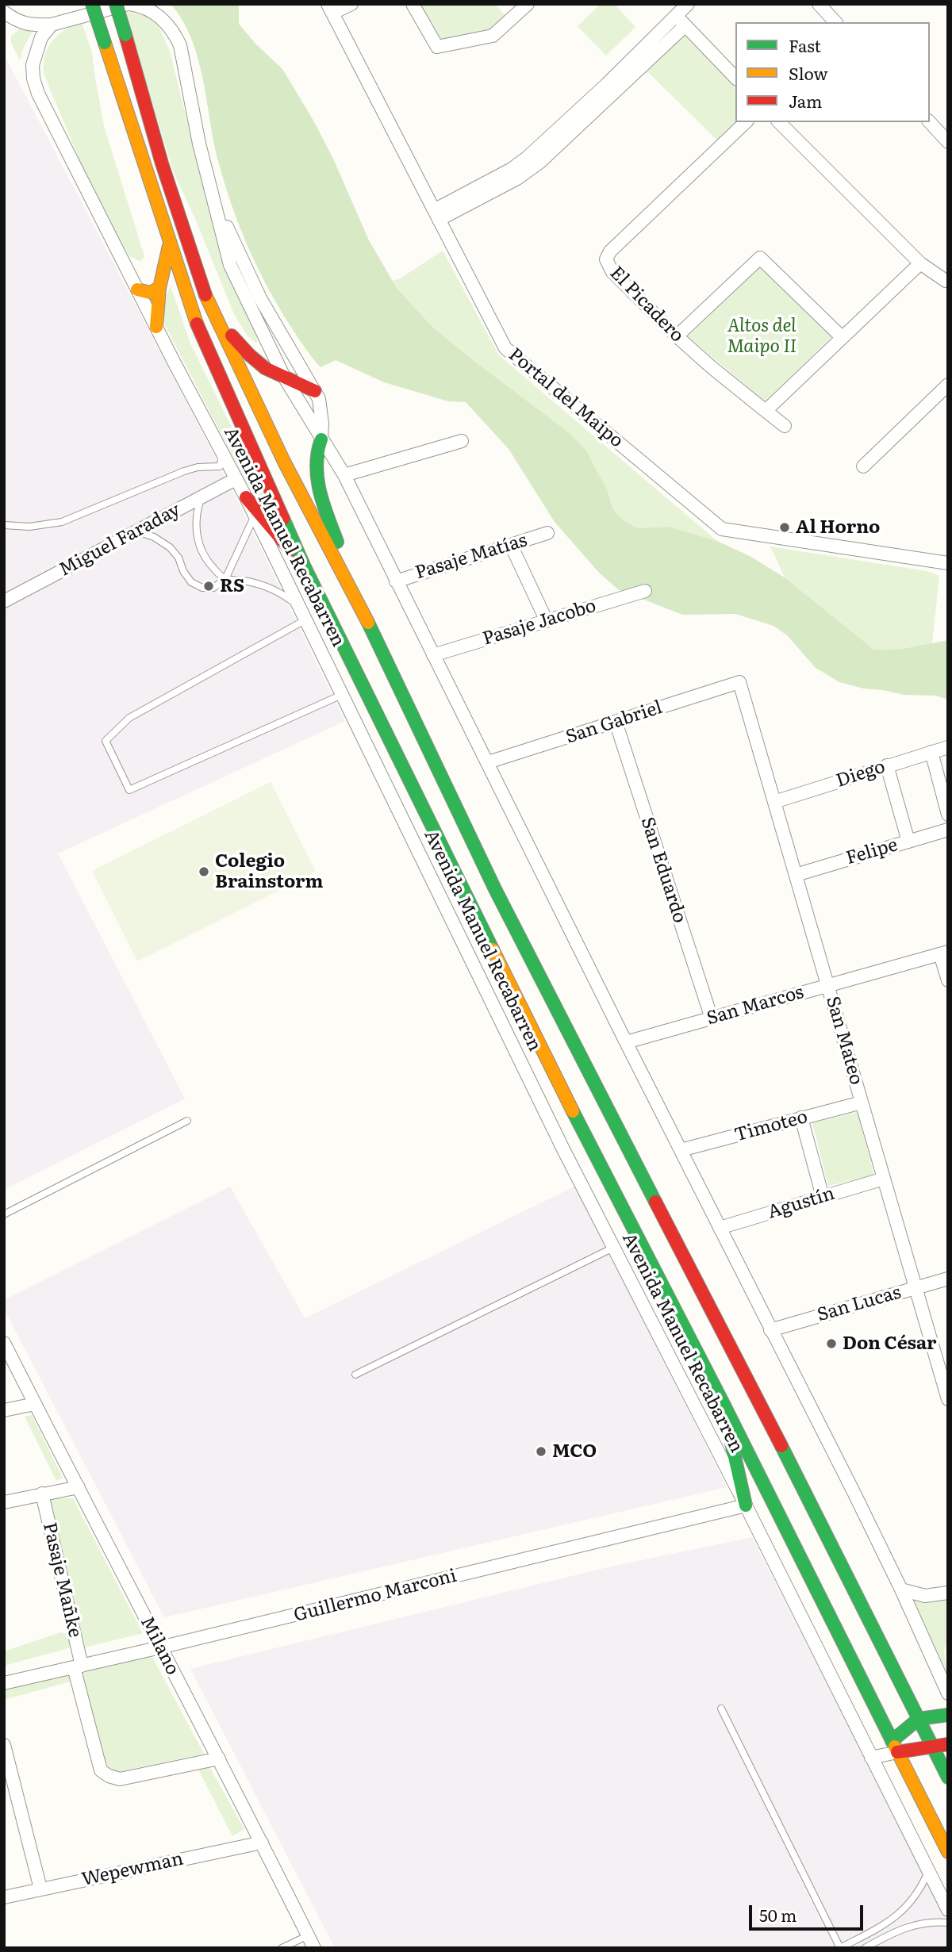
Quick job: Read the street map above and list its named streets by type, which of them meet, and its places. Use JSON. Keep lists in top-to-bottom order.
{
  "streets": {
    "main road": ["Avenida Manuel Recabarren"],
    "street": [
      "El Picadero",
      "Portal del Maipo",
      "Miguel Faraday",
      "Pasaje Matías",
      "Pasaje Jacobo",
      "San Gabriel",
      "Diego",
      "Felipe",
      "San Eduardo",
      "San Marcos",
      "San Mateo",
      "Timoteo",
      "Agustín",
      "San Lucas",
      "Pasaje Mañke",
      "Guillermo Marconi",
      "Milano",
      "Wepewman"
    ]
  },
  "crossings": [
    ["Avenida Manuel Recabarren", "Miguel Faraday"],
    ["Avenida Manuel Recabarren", "Guillermo Marconi"],
    ["San Gabriel", "San Eduardo"],
    ["San Gabriel", "San Mateo"],
    ["Diego", "San Mateo"],
    ["Felipe", "San Mateo"],
    ["San Eduardo", "San Marcos"],
    ["San Marcos", "San Mateo"],
    ["San Mateo", "Timoteo"],
    ["San Mateo", "Agustín"],
    ["San Mateo", "San Lucas"],
    ["Pasaje Mañke", "Guillermo Marconi"],
    ["Pasaje Mañke", "Milano"],
    ["Guillermo Marconi", "Milano"],
    ["Milano", "Wepewman"]
  ],
  "parks": ["Altos del Maipo II"],
  "places": [
    "Al Horno",
    "RS",
    "Colegio Brainstorm",
    "Don César",
    "MCO"
  ],
  "legend": ["Fast", "Slow", "Jam"],
  "scale_bar": "50 m"
}
